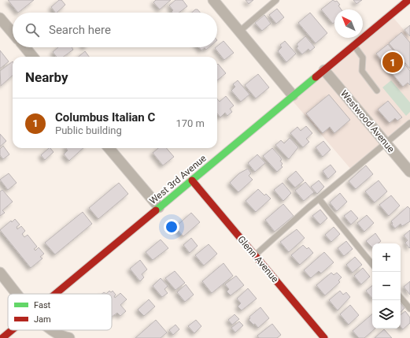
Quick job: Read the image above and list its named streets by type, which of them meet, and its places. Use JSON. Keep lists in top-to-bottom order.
{
  "streets": {
    "street": ["Westwood Avenue", "West 3rd Avenue", "Glenn Avenue"]
  },
  "crossings": [
    ["Westwood Avenue", "West 3rd Avenue"],
    ["West 3rd Avenue", "Glenn Avenue"]
  ],
  "legend": ["Fast", "Jam"],
  "north": "top left",
  "page": {
    "search": "Search here",
    "pins": "1",
    "heading": "Nearby",
    "list": [
      {
        "mark": "1",
        "name": "Columbus Italian C",
        "note": "Public building",
        "value": "170 m"
      }
    ],
    "map_buttons": ["+", "−"]
  }
}
